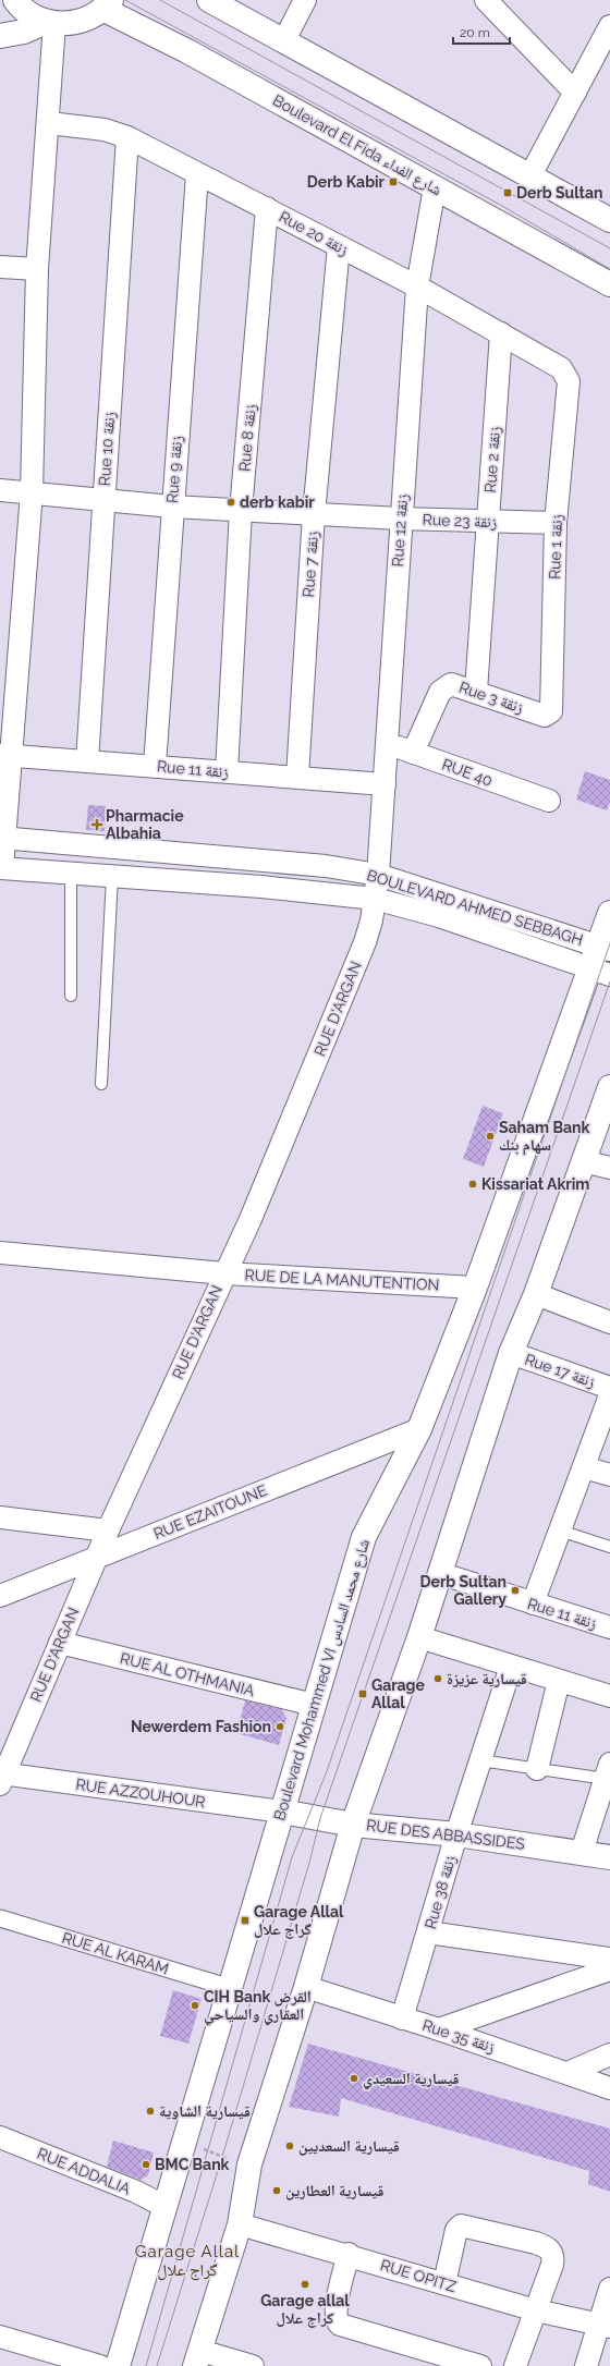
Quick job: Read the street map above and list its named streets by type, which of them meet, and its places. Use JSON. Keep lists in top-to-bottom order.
{
  "streets": {
    "main road": ["Boulevard El Fida شارع الفداء", "Boulevard Mohammed VI شارع محمد السادس", "RUE DES ABBASSIDES"],
    "street": [
      "Rue 20 زنقة",
      "Rue 8 زنقة",
      "Rue 10 زنقة",
      "Rue 2 زنقة",
      "Rue 9 زنقة",
      "Rue 23 زنقة",
      "Rue 12 زنقة",
      "Rue 1 زنقة",
      "Rue 7 زنقة",
      "Rue 3 زنقة",
      "Rue 11 زنقة",
      "RUE 40",
      "BOULEVARD AHMED SEBBAGH",
      "RUE D'ARGAN",
      "RUE DE LA MANUTENTION",
      "Rue 17 زنقة",
      "RUE EZAITOUNE",
      "RUE AL OTHMANIA",
      "RUE AZZOUHOUR",
      "Rue 38 زنقة",
      "RUE AL KARAM",
      "Rue 35 زنقة",
      "RUE ADDALIA",
      "RUE OPITZ"
    ]
  },
  "crossings": [
    ["Boulevard El Fida شارع الفداء", "Rue 12 زنقة"],
    ["Rue 20 زنقة", "Rue 8 زنقة"],
    ["Rue 20 زنقة", "Rue 10 زنقة"],
    ["Rue 20 زنقة", "Rue 2 زنقة"],
    ["Rue 20 زنقة", "Rue 9 زنقة"],
    ["Rue 20 زنقة", "Rue 12 زنقة"],
    ["Rue 20 زنقة", "Rue 1 زنقة"],
    ["Rue 20 زنقة", "Rue 7 زنقة"],
    ["Rue 8 زنقة", "Rue 23 زنقة"],
    ["Rue 8 زنقة", "Rue 11 زنقة"],
    ["Rue 10 زنقة", "Rue 23 زنقة"],
    ["Rue 10 زنقة", "Rue 11 زنقة"],
    ["Rue 2 زنقة", "Rue 23 زنقة"],
    ["Rue 2 زنقة", "Rue 3 زنقة"],
    ["Rue 9 زنقة", "Rue 23 زنقة"],
    ["Rue 9 زنقة", "Rue 11 زنقة"],
    ["Rue 23 زنقة", "Rue 12 زنقة"],
    ["Rue 23 زنقة", "Rue 1 زنقة"],
    ["Rue 23 زنقة", "Rue 7 زنقة"],
    ["Rue 12 زنقة", "Rue 11 زنقة"],
    ["Rue 12 زنقة", "RUE 40"],
    ["Rue 12 زنقة", "BOULEVARD AHMED SEBBAGH"],
    ["Rue 12 زنقة", "RUE D'ARGAN"],
    ["Rue 1 زنقة", "Rue 3 زنقة"],
    ["Rue 7 زنقة", "Rue 11 زنقة"],
    ["Rue 3 زنقة", "RUE 40"],
    ["BOULEVARD AHMED SEBBAGH", "RUE D'ARGAN"],
    ["BOULEVARD AHMED SEBBAGH", "Boulevard Mohammed VI شارع محمد السادس"],
    ["RUE D'ARGAN", "RUE DE LA MANUTENTION"],
    ["RUE D'ARGAN", "RUE EZAITOUNE"],
    ["RUE D'ARGAN", "RUE AL OTHMANIA"],
    ["RUE D'ARGAN", "RUE AZZOUHOUR"],
    ["RUE DE LA MANUTENTION", "Boulevard Mohammed VI شارع محمد السادس"],
    ["RUE EZAITOUNE", "Boulevard Mohammed VI شارع محمد السادس"],
    ["RUE AL OTHMANIA", "Boulevard Mohammed VI شارع محمد السادس"],
    ["Boulevard Mohammed VI شارع محمد السادس", "RUE AZZOUHOUR"],
    ["Boulevard Mohammed VI شارع محمد السادس", "RUE DES ABBASSIDES"],
    ["Boulevard Mohammed VI شارع محمد السادس", "RUE AL KARAM"],
    ["Boulevard Mohammed VI شارع محمد السادس", "RUE ADDALIA"],
    ["RUE AZZOUHOUR", "RUE DES ABBASSIDES"],
    ["RUE DES ABBASSIDES", "Rue 38 زنقة"],
    ["Rue 38 زنقة", "Rue 35 زنقة"]
  ],
  "districts": ["Garage Allal گراج علال"],
  "places": {
    "transit": [
      "Derb Kabir",
      "Derb Sultan",
      "Garage Allal",
      "Garage Allal گراج علال"
    ],
    "other": [
      "derb kabir",
      "Saham Bank سهام بنك",
      "Kissariat Akrim",
      "Derb Sultan Gallery",
      "قيسارية عزيزة",
      "Newerdem Fashion",
      "CIH Bank القرض العقاري والسياحي",
      "قيسارية السعيدي",
      "قيسارية الشاوية",
      "قيسارية السعديين",
      "BMC Bank",
      "قيسارية العطارين",
      "Garage allal كراج علال"
    ],
    "health": ["Pharmacie Albahia"]
  },
  "scale_bar": "20 m"
}
